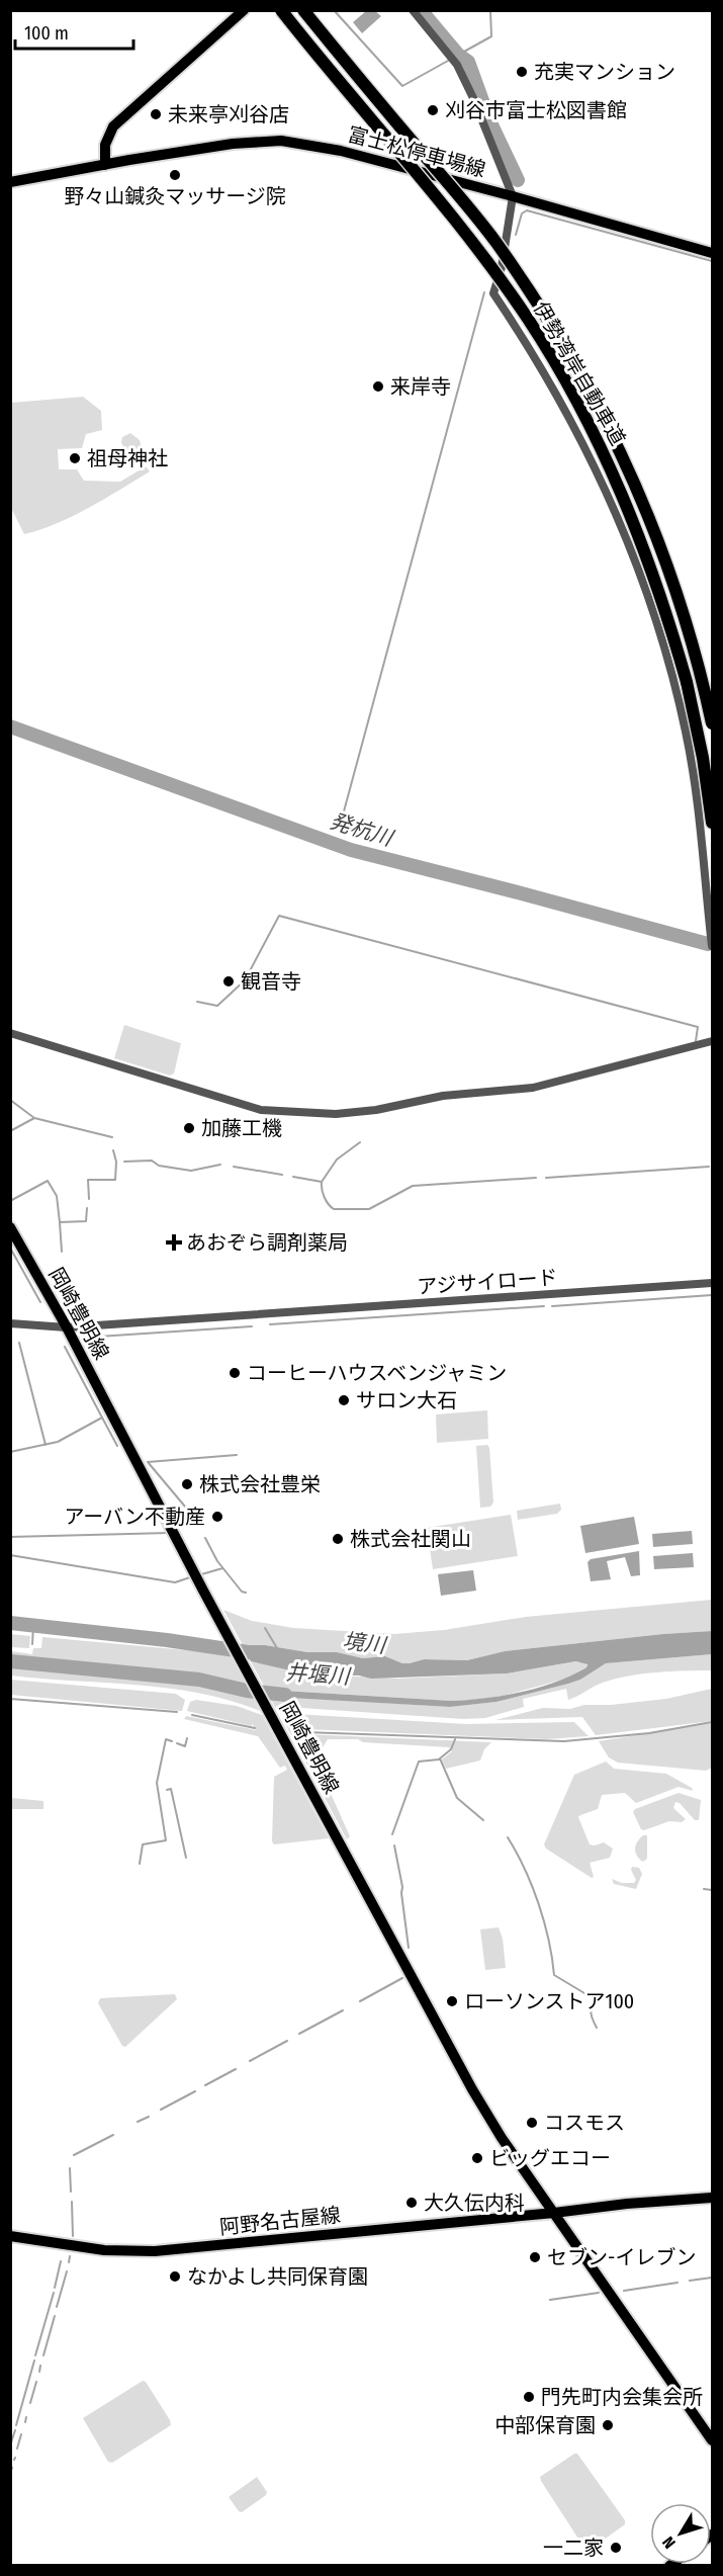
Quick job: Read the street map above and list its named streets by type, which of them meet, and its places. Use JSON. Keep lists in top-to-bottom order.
{
  "streets": {
    "highway": ["伊勢湾岸自動車道"],
    "main road": ["富士松停車場線", "岡崎豊明線", "阿野名古屋線"],
    "street": ["アジサイロード"]
  },
  "crossings": [
    ["アジサイロード", "岡崎豊明線"],
    ["岡崎豊明線", "阿野名古屋線"]
  ],
  "water": ["発杭川", "境川", "井堰川"],
  "places": {
    "other": [
      "充実マンション",
      "刈谷市富士松図書館",
      "未来亭刈谷店",
      "野々山鍼灸マッサージ院",
      "来岸寺",
      "祖母神社",
      "観音寺",
      "加藤工機",
      "コーヒーハウスベンジャミン",
      "サロン大石",
      "株式会社豊栄",
      "アーバン不動産",
      "株式会社関山",
      "ローソンストア100",
      "コスモス",
      "ビッグエコー",
      "大久伝内科",
      "セブン-イレブン",
      "なかよし共同保育園",
      "門先町内会集会所",
      "中部保育園",
      "一二家"
    ],
    "health": ["あおぞら調剤薬局"]
  },
  "scale_bar": "100 m",
  "north": "bottom left"
}
